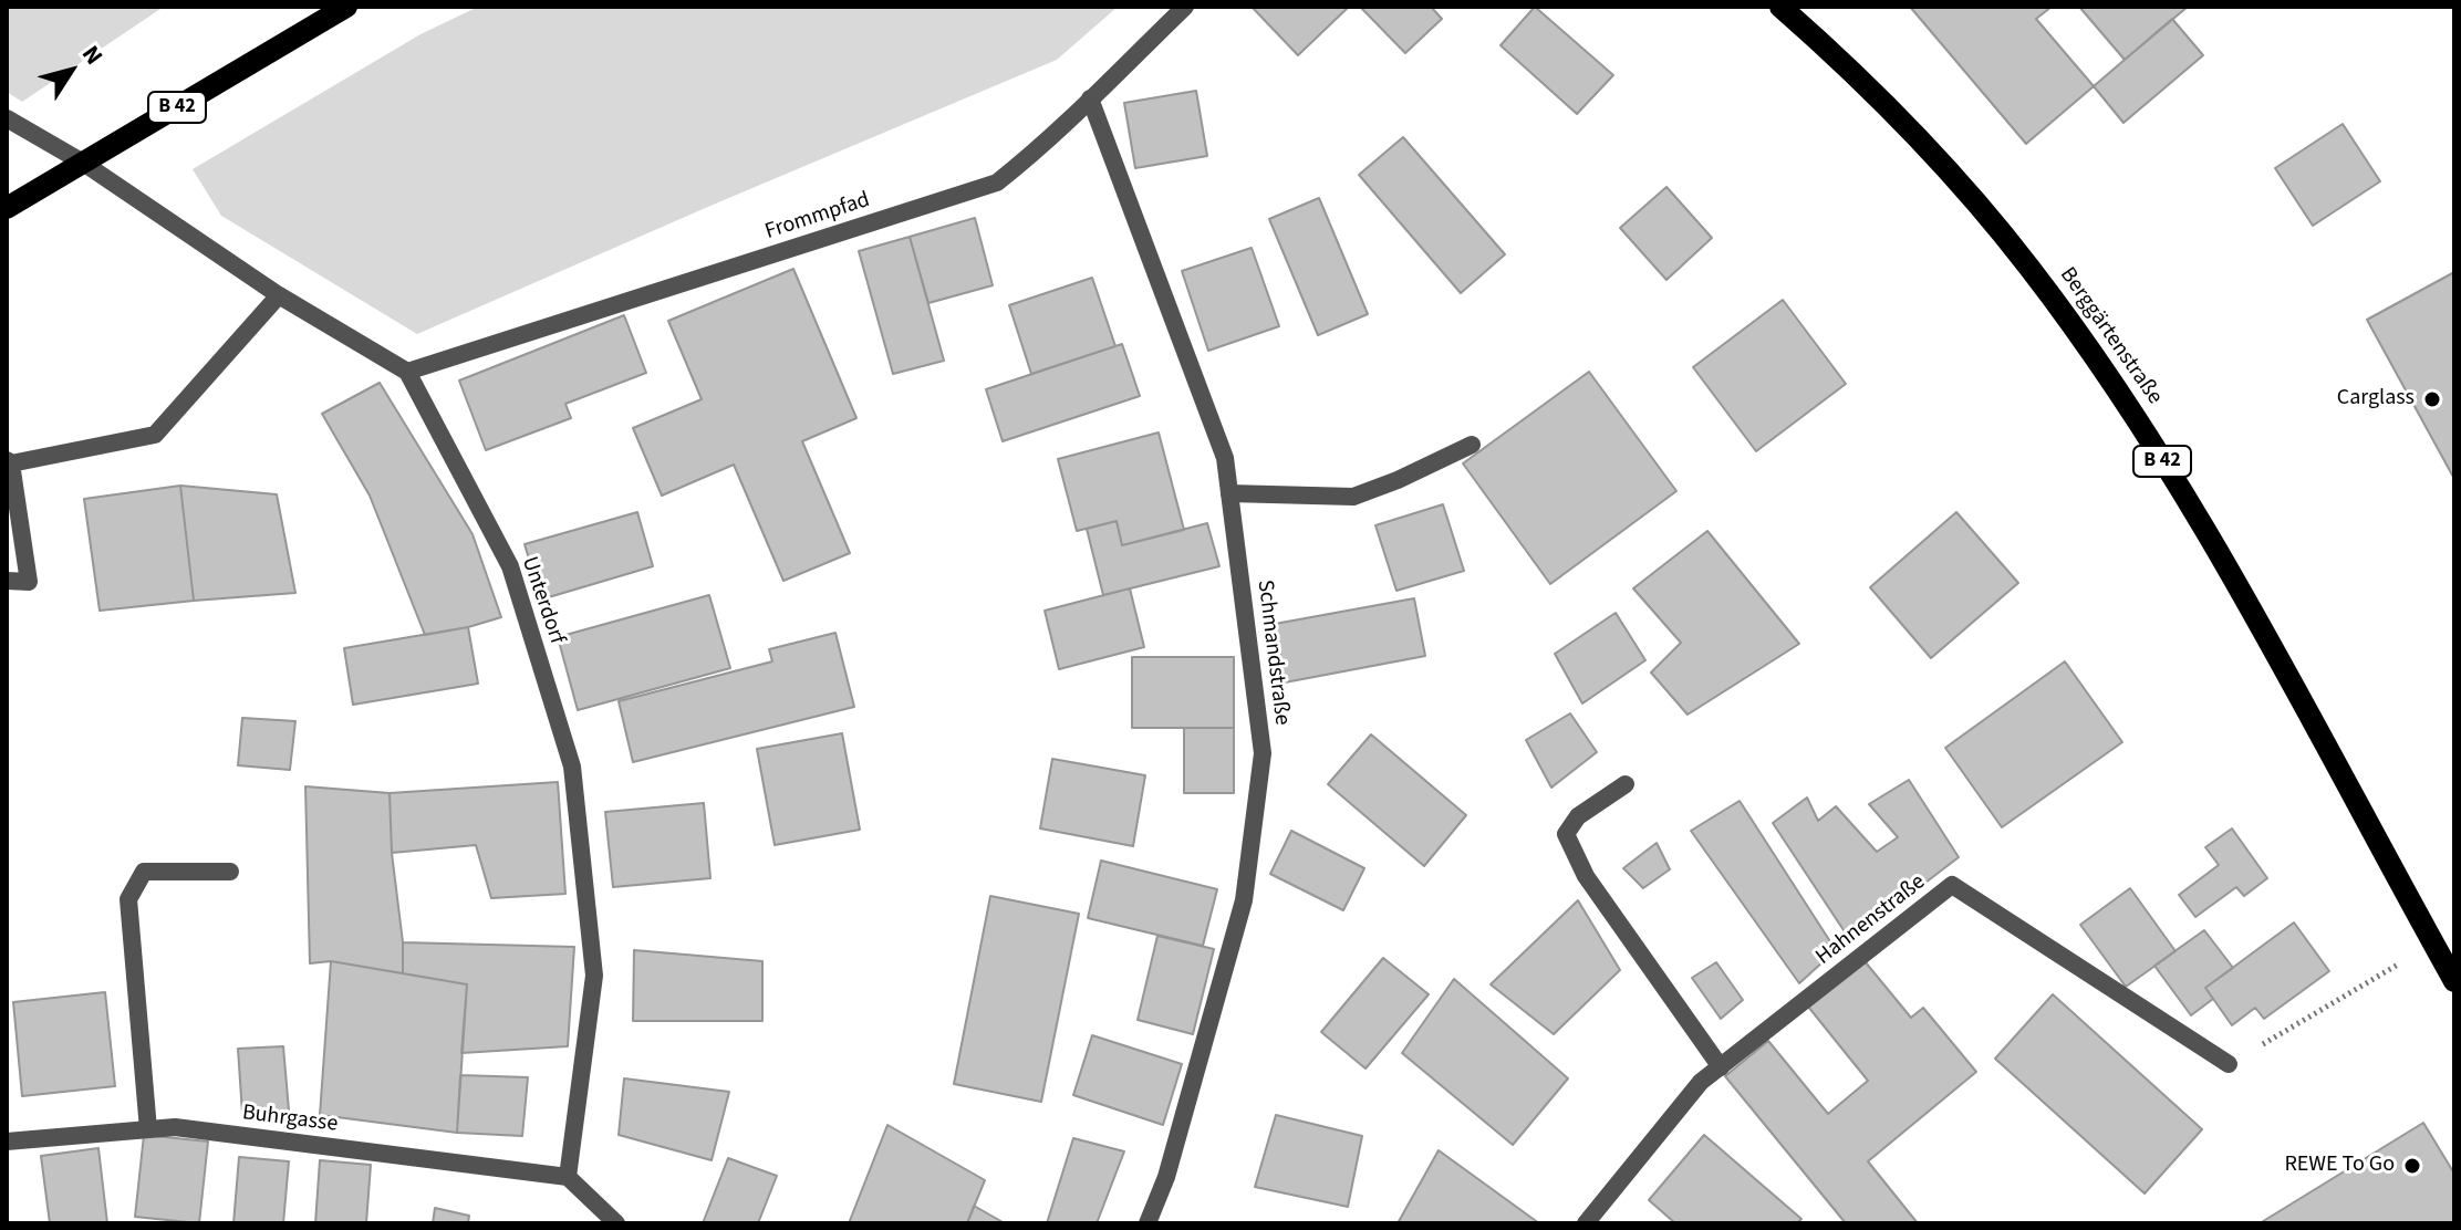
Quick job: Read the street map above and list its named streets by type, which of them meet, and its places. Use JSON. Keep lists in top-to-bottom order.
{
  "streets": {
    "main road": ["B 42", "Berggärtenstraße"],
    "street": [
      "Frommpfad",
      "Unterdorf",
      "Schmandstraße",
      "Hahnenstraße",
      "Buhrgasse"
    ]
  },
  "crossings": [
    ["Frommpfad", "Unterdorf"],
    ["Frommpfad", "Schmandstraße"],
    ["Unterdorf", "Buhrgasse"]
  ],
  "places": ["Carglass", "REWE To Go"],
  "north": "top right"
}
